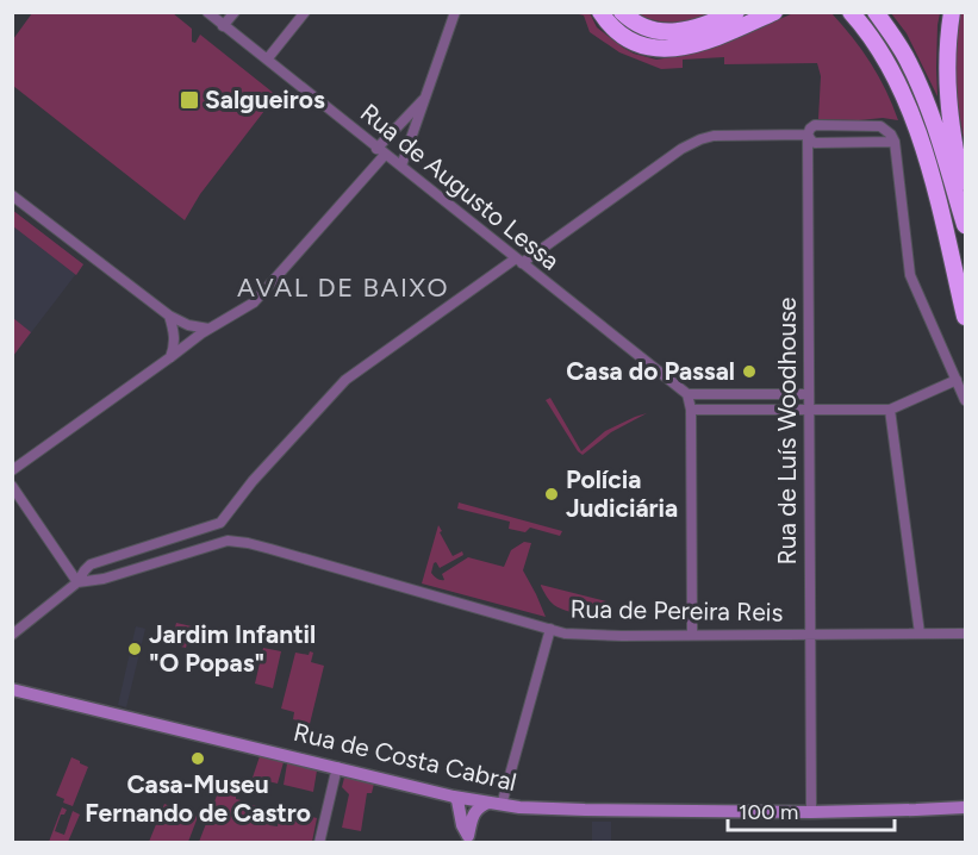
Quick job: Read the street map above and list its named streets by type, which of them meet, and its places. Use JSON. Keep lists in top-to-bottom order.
{
  "streets": {
    "main road": ["Rua de Costa Cabral"],
    "street": ["Rua de Augusto Lessa", "Rua de Luís Woodhouse", "Rua de Pereira Reis"]
  },
  "crossings": [
    ["Rua de Luís Woodhouse", "Rua de Pereira Reis"],
    ["Rua de Luís Woodhouse", "Rua de Costa Cabral"]
  ],
  "districts": ["AVAL DE BAIXO"],
  "places": {
    "transit": ["Salgueiros"],
    "other": [
      "Casa do Passal",
      "Polícia Judiciária",
      "Jardim Infantil \"O Popas\"",
      "Casa-Museu Fernando de Castro"
    ]
  },
  "scale_bar": "100 m"
}
